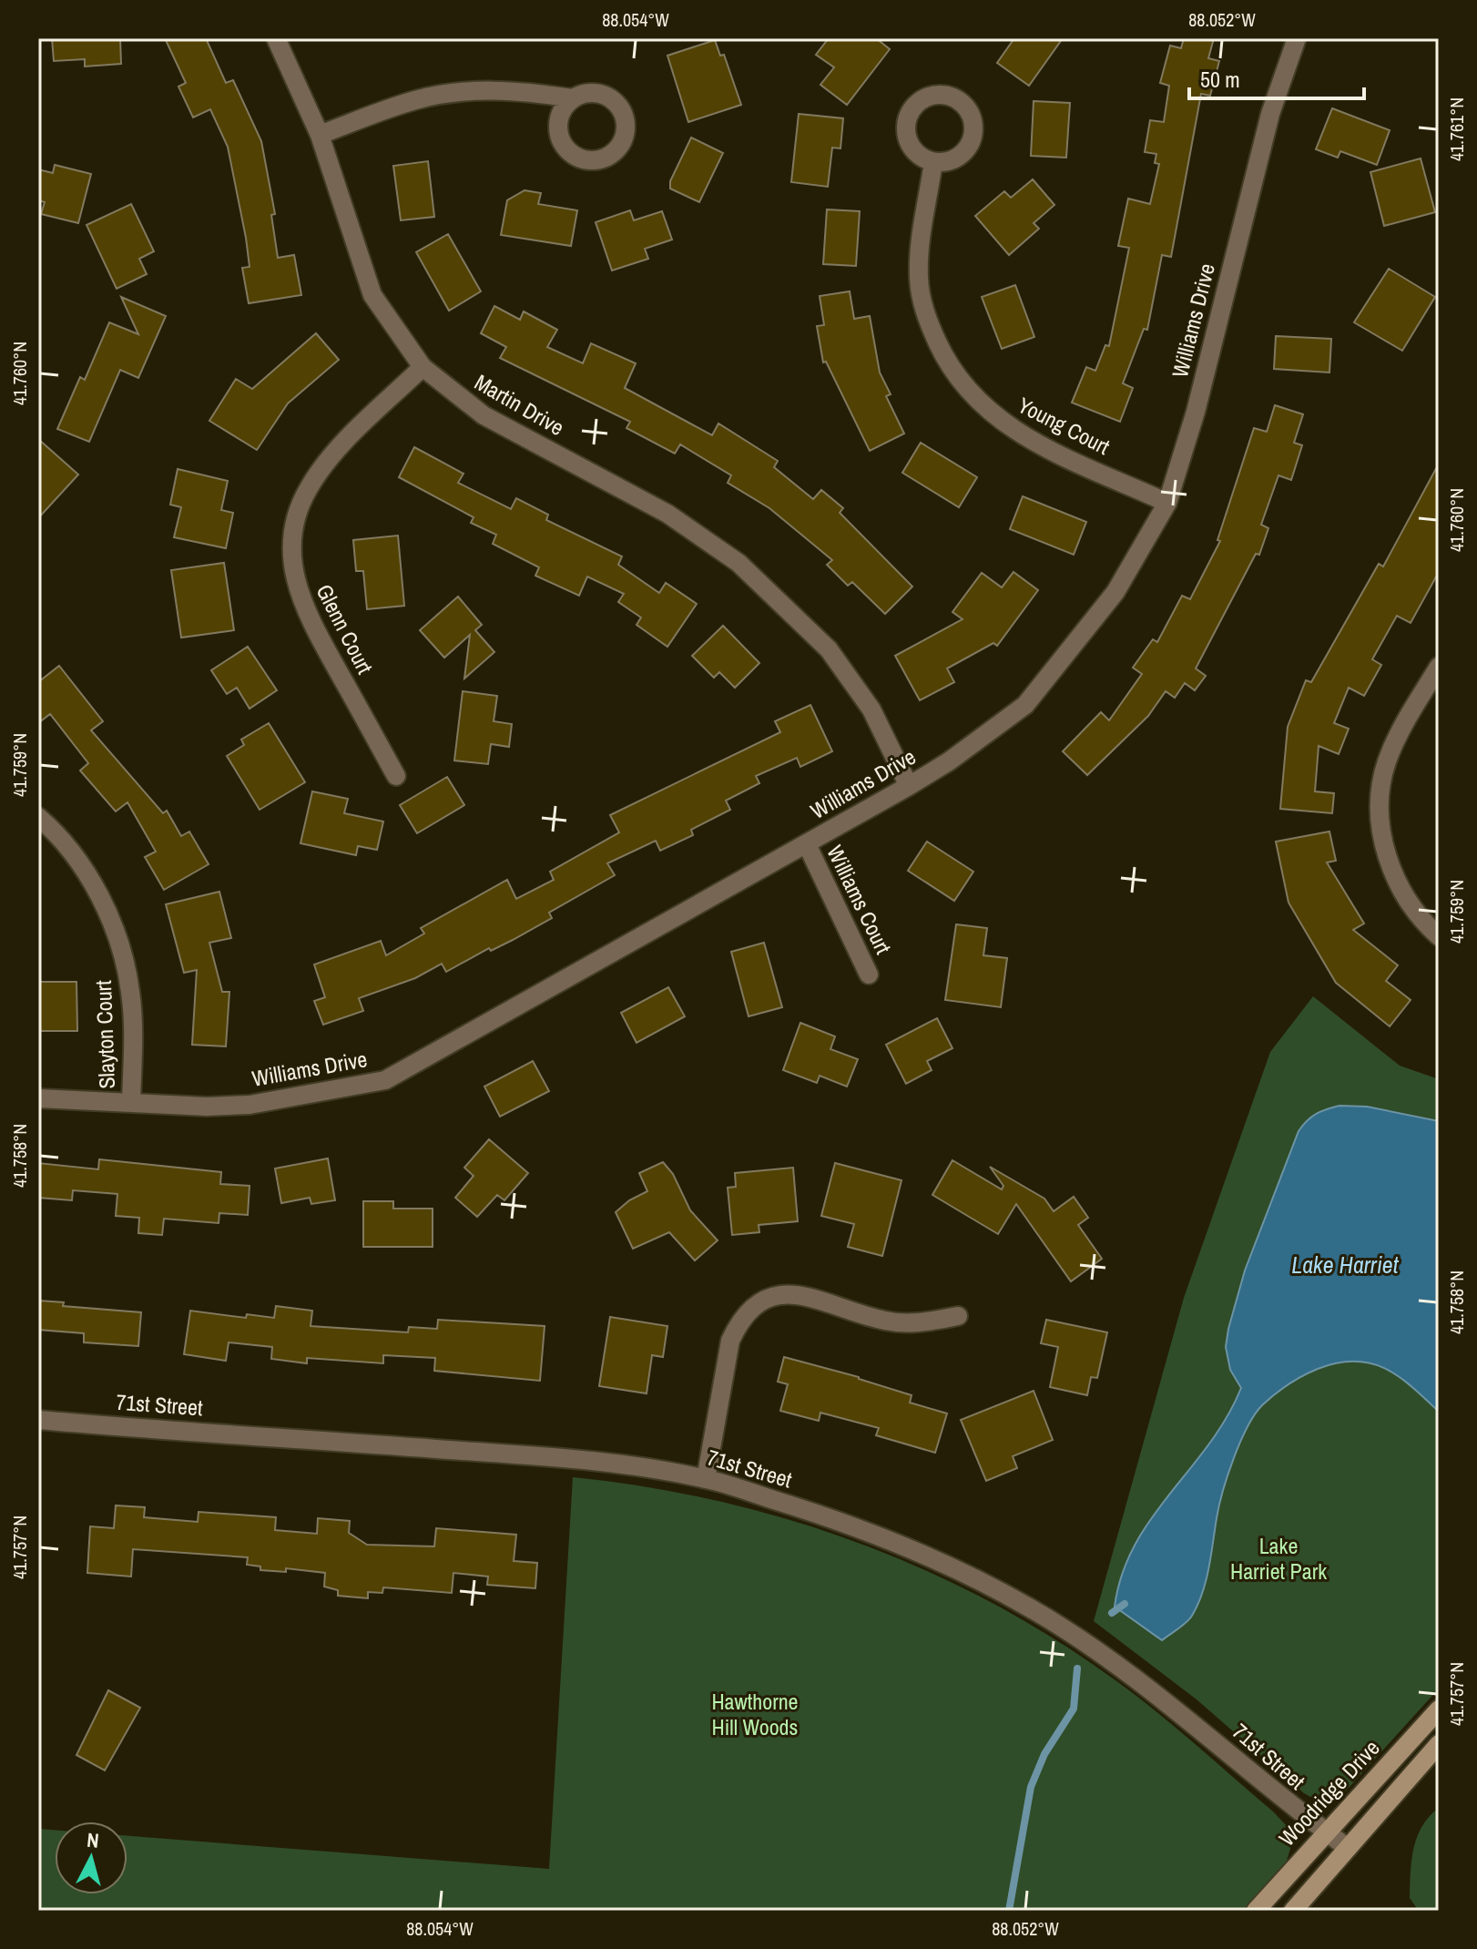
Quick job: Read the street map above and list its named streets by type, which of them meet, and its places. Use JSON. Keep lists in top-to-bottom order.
{
  "streets": {
    "street": [
      "Williams Drive",
      "Martin Drive",
      "Young Court",
      "Glenn Court",
      "Williams Court",
      "Slayton Court",
      "71st Street",
      "Woodridge Drive"
    ]
  },
  "crossings": [
    ["Williams Drive", "Martin Drive"],
    ["Williams Drive", "Young Court"],
    ["Williams Drive", "Williams Court"],
    ["Williams Drive", "Slayton Court"],
    ["Martin Drive", "Glenn Court"],
    ["71st Street", "Woodridge Drive"]
  ],
  "water": ["Lake Harriet"],
  "parks": ["Lake Harriet Park", "Hawthorne Hill Woods"],
  "scale_bar": "50 m",
  "north": "top",
  "coordinates": [
    "88.054°W",
    "88.052°W",
    "41.761°N",
    "41.760°N",
    "41.759°N",
    "41.758°N",
    "41.757°N"
  ]
}
